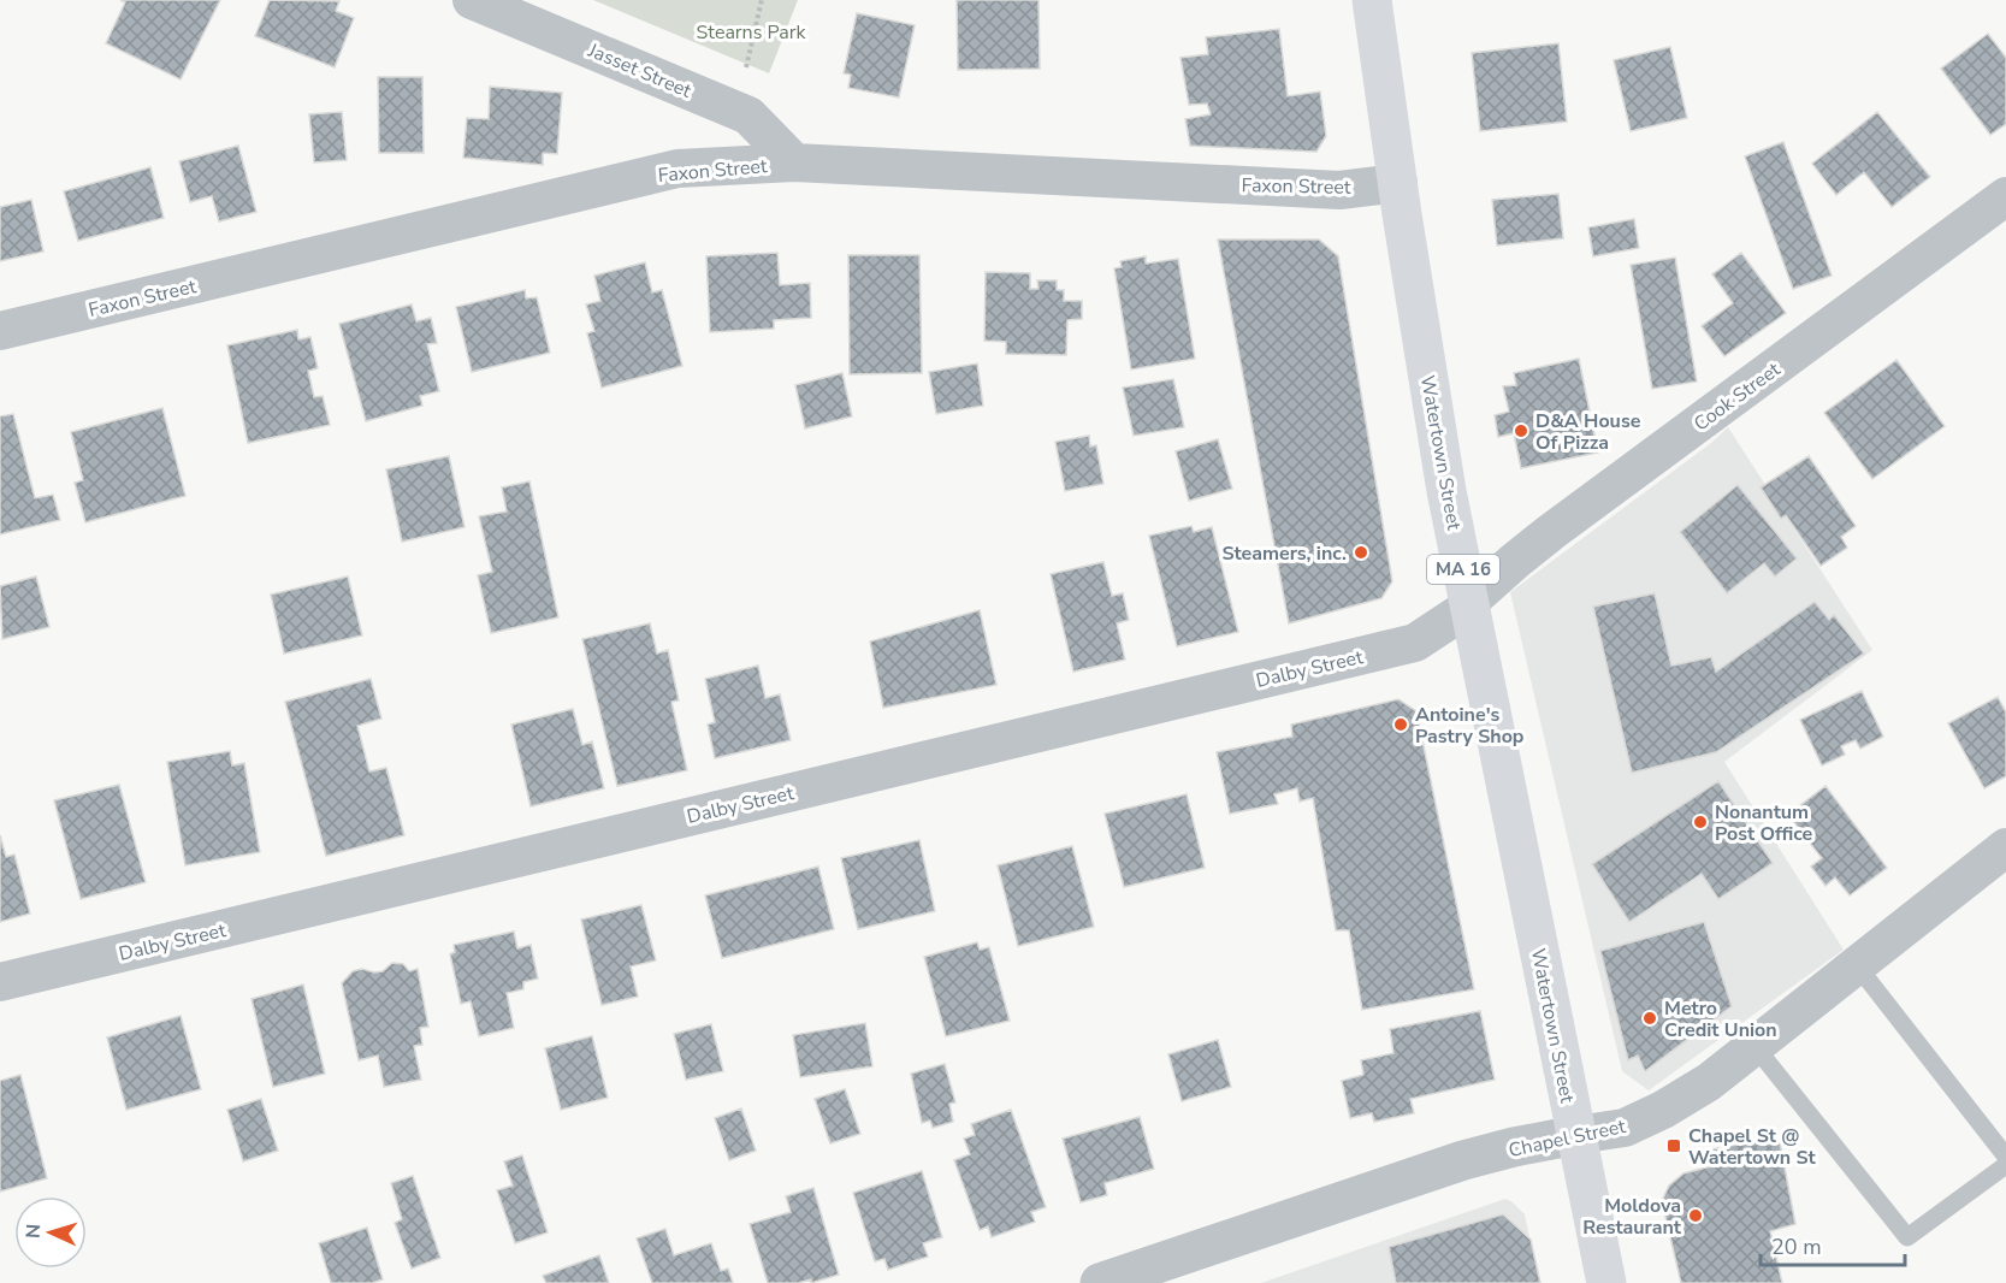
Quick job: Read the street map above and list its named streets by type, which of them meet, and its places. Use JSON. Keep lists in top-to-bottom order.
{
  "streets": {
    "main road": ["Watertown Street", "MA 16"],
    "street": [
      "Jasset Street",
      "Faxon Street",
      "Cook Street",
      "Dalby Street",
      "Chapel Street"
    ]
  },
  "crossings": [
    ["Jasset Street", "Faxon Street"],
    ["Faxon Street", "Watertown Street"],
    ["Cook Street", "Watertown Street"],
    ["Cook Street", "Dalby Street"],
    ["Watertown Street", "Dalby Street"],
    ["Watertown Street", "Chapel Street"]
  ],
  "parks": ["Stearns Park"],
  "places": {
    "other": [
      "D&A House Of Pizza",
      "Steamers, inc.",
      "Antoine's Pastry Shop",
      "Nonantum Post Office",
      "Metro Credit Union",
      "Moldova Restaurant"
    ],
    "transit": ["Chapel St @ Watertown St"]
  },
  "scale_bar": "20 m",
  "north": "left"
}
